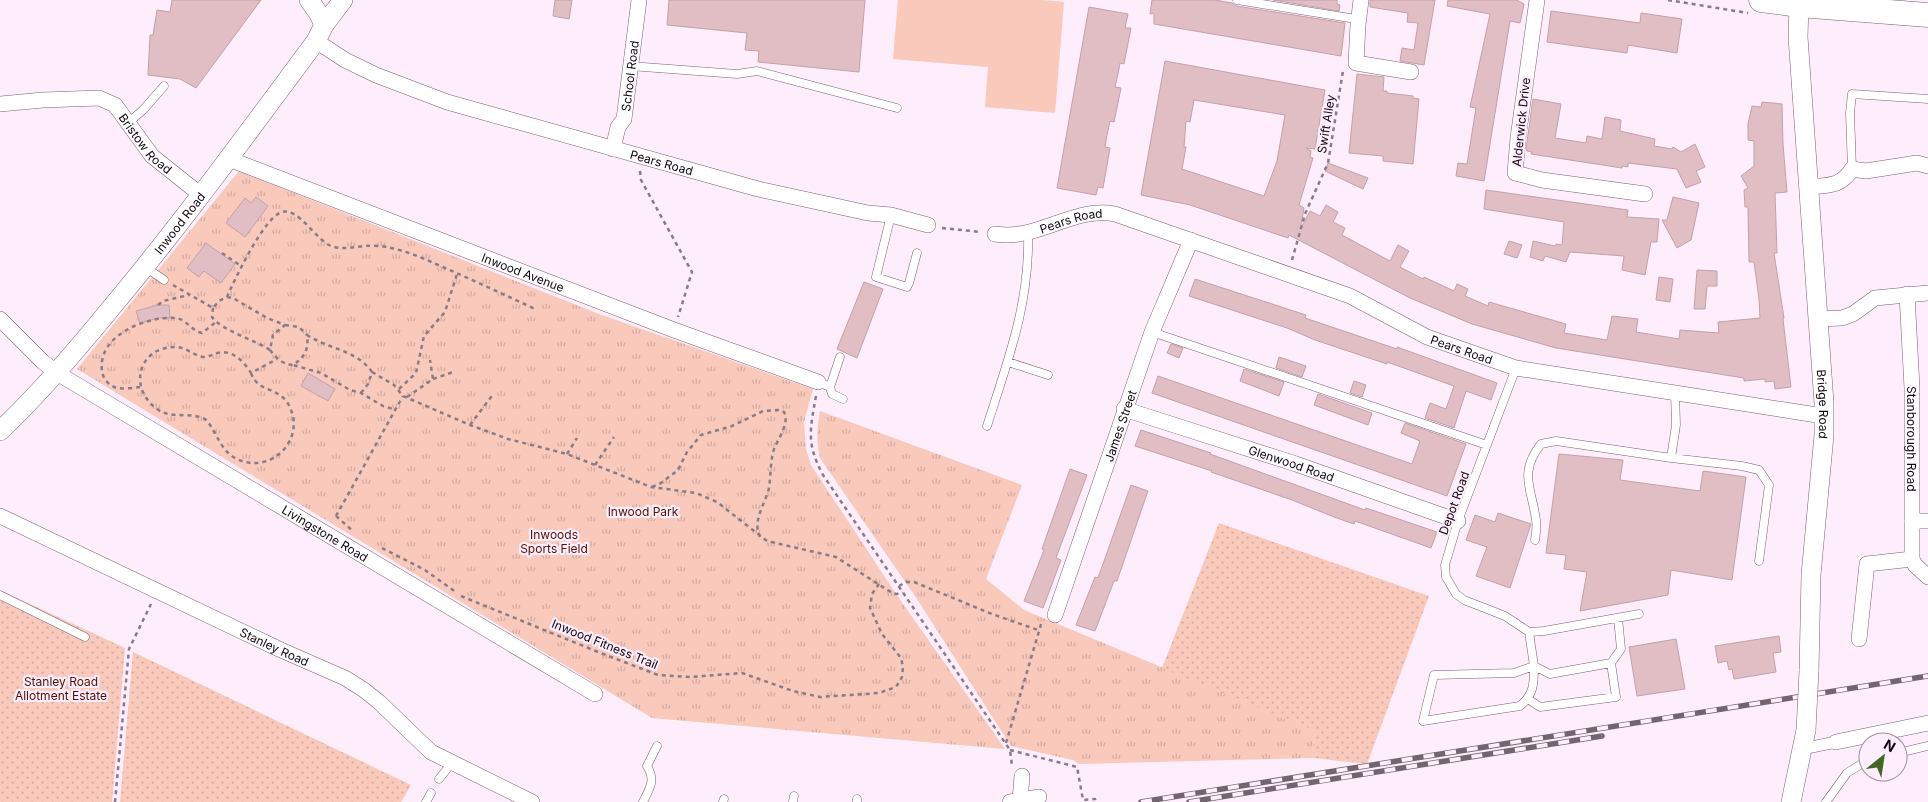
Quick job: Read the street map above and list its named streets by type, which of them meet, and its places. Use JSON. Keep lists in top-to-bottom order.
{
  "streets": {
    "street": [
      "School Road",
      "Alderwick Drive",
      "Bristow Road",
      "Pears Road",
      "Inwood Road",
      "Inwood Avenue",
      "Bridge Road",
      "James Street",
      "Stanborough Road",
      "Glenwood Road",
      "Livingstone Road",
      "Stanley Road"
    ],
    "lane": ["Depot Road"],
    "path": ["Swift Alley", "Inwood Fitness Trail"]
  },
  "crossings": [
    ["School Road", "Pears Road"],
    ["Swift Alley", "Pears Road"],
    ["Bristow Road", "Inwood Road"],
    ["Pears Road", "Inwood Road"],
    ["Pears Road", "Bridge Road"],
    ["Pears Road", "James Street"],
    ["Pears Road", "Depot Road"],
    ["Inwood Road", "Inwood Avenue"],
    ["Inwood Road", "Livingstone Road"],
    ["James Street", "Glenwood Road"],
    ["Glenwood Road", "Depot Road"]
  ],
  "parks": ["Inwood Park", "Inwoods Sports Field", "Stanley Road Allotment Estate"],
  "north": "top right"
}
